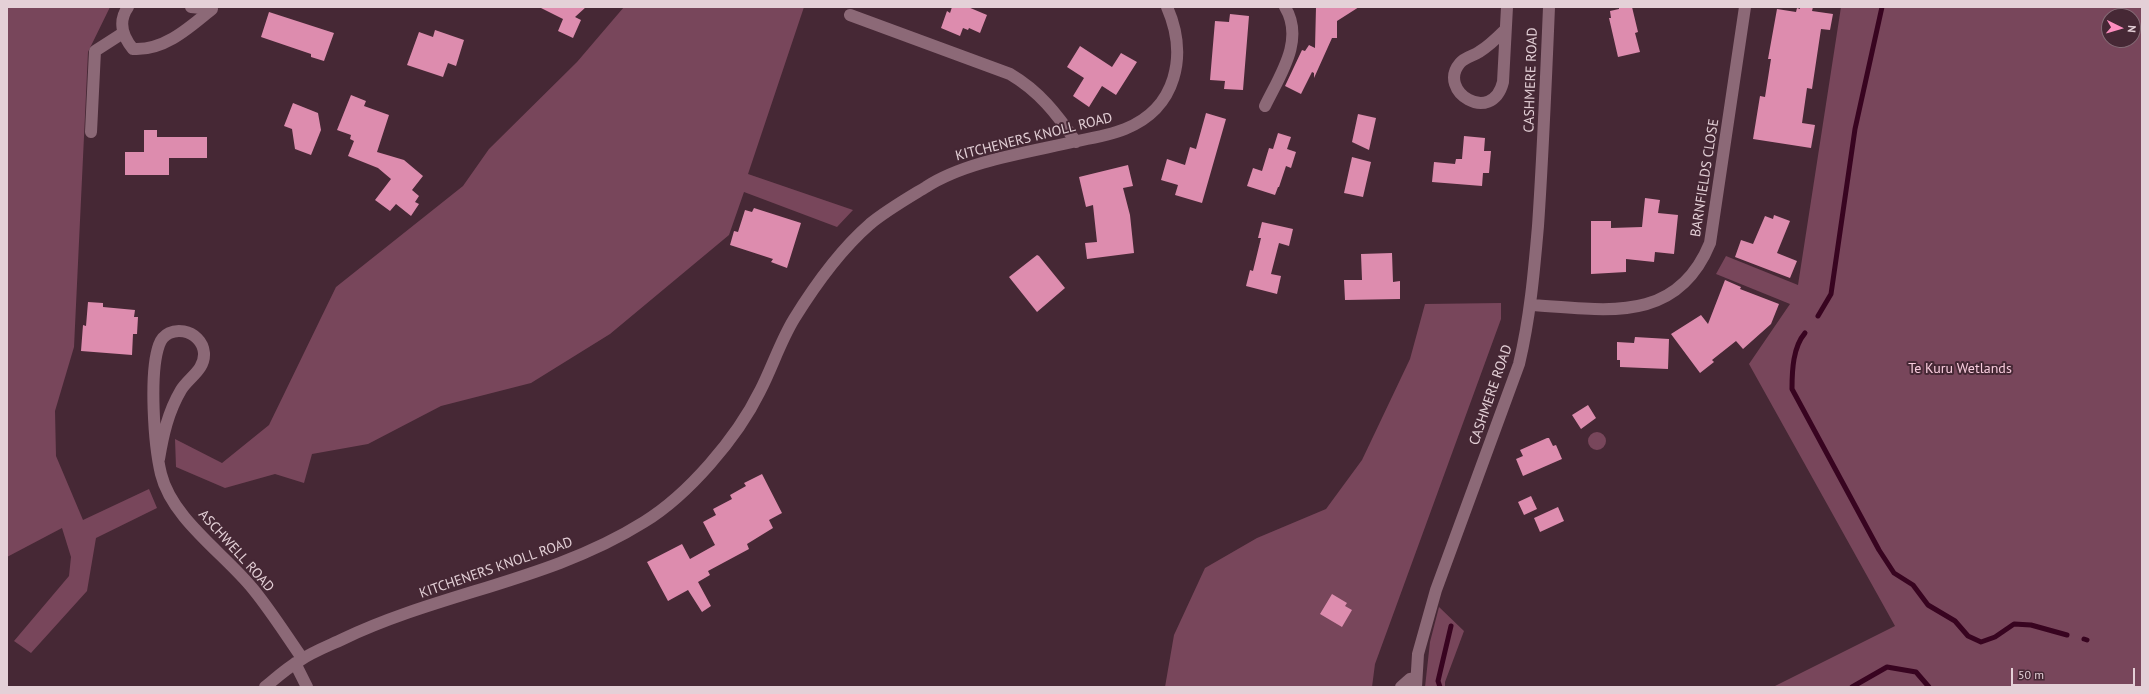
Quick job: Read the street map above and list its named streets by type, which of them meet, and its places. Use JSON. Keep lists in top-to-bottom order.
{
  "streets": {
    "street": [
      "CASHMERE ROAD",
      "KITCHENERS KNOLL ROAD",
      "BARNFIELDS CLOSE",
      "ASCHWELL ROAD"
    ]
  },
  "crossings": [
    ["CASHMERE ROAD", "BARNFIELDS CLOSE"],
    ["KITCHENERS KNOLL ROAD", "ASCHWELL ROAD"]
  ],
  "parks": ["Te Kuru Wetlands"],
  "scale_bar": "50 m",
  "north": "right"
}
